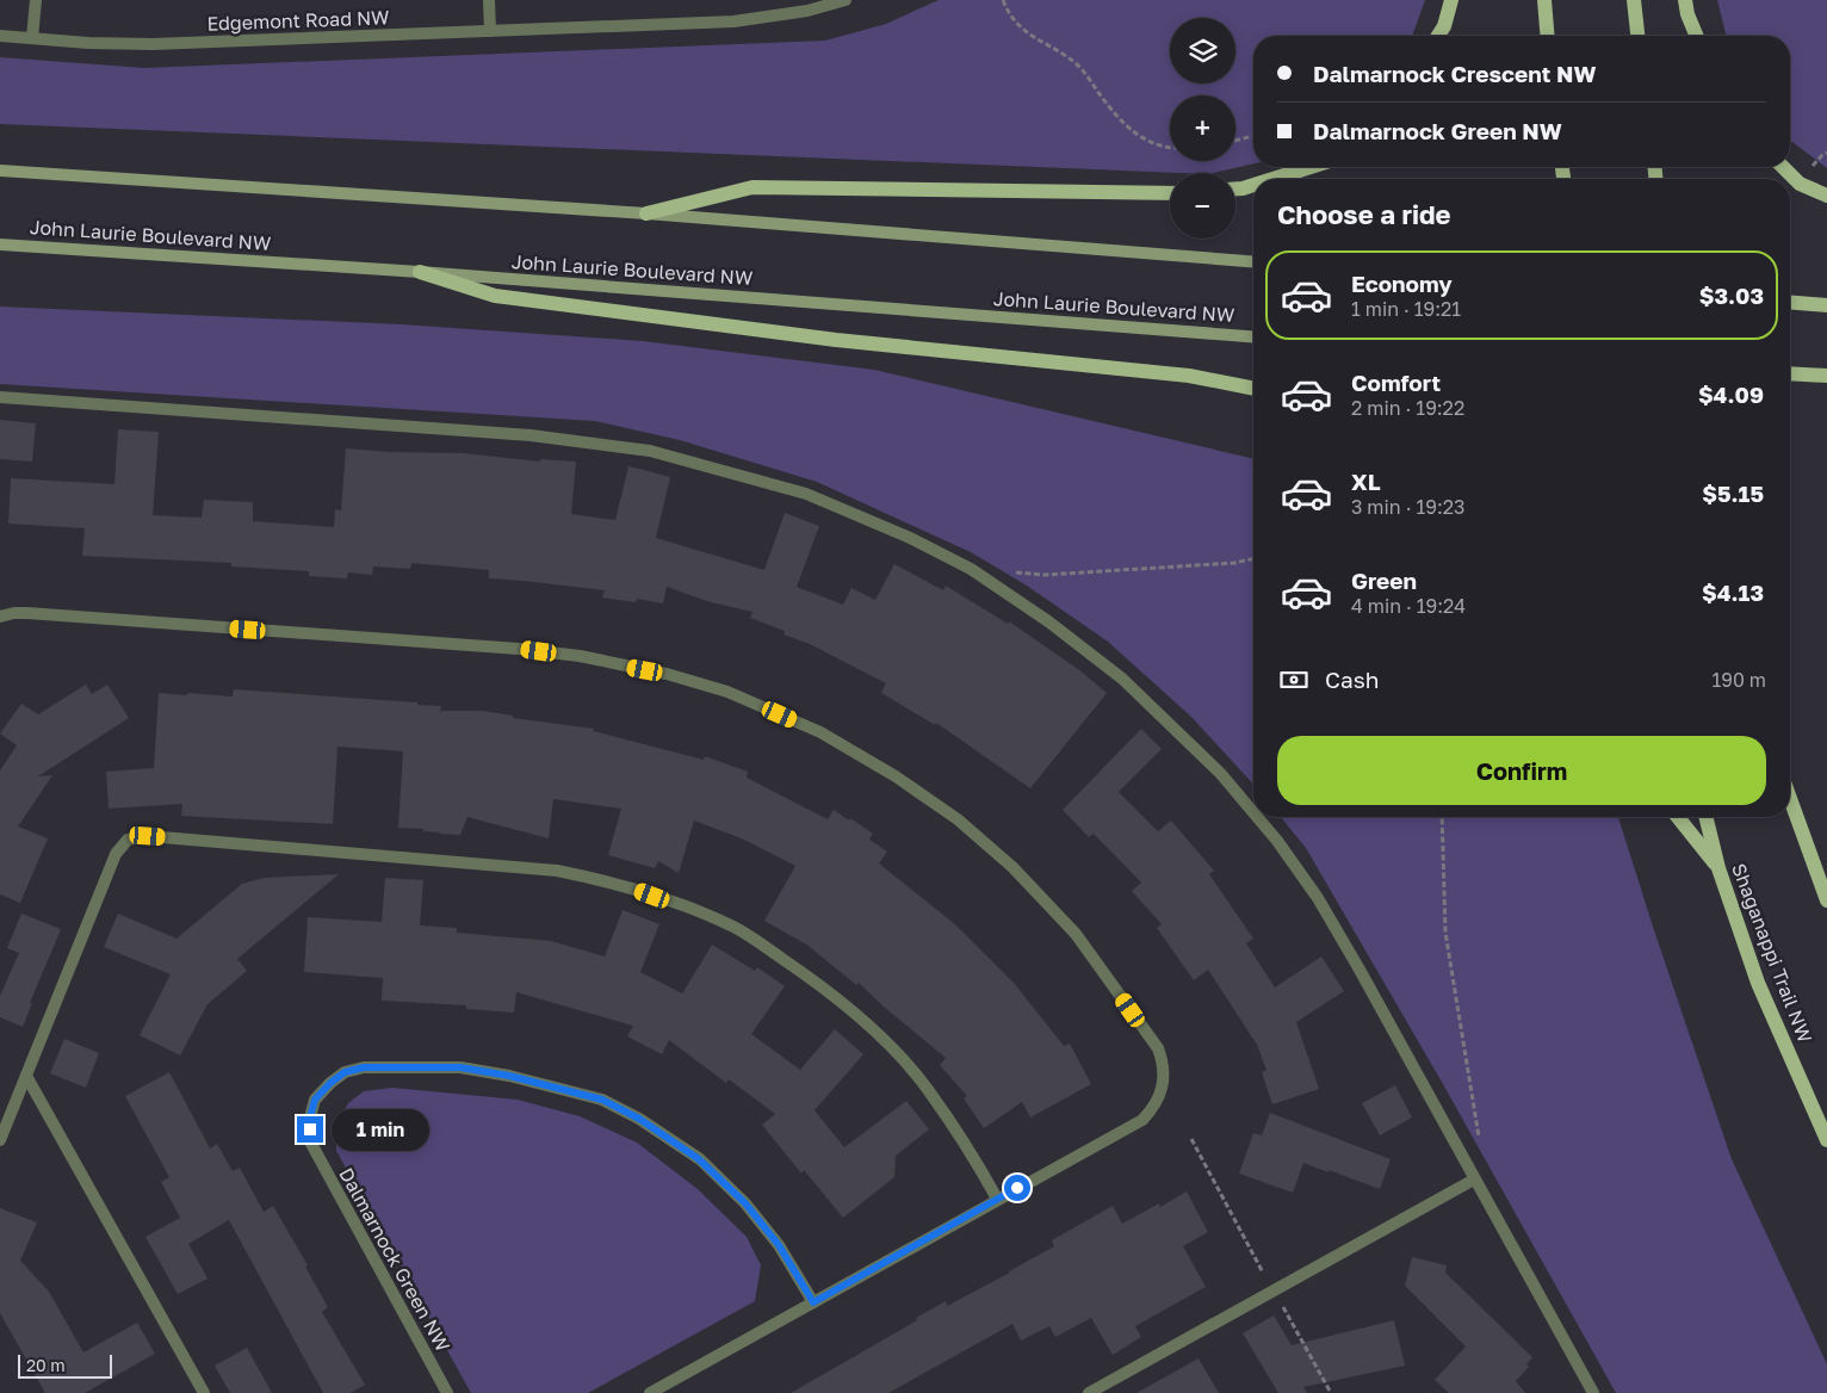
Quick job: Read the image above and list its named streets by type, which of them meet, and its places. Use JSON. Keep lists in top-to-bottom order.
{
  "streets": {
    "main road": ["John Laurie Boulevard NW", "Shaganappi Trail NW"],
    "street": ["Edgemont Road NW", "Dalmarnock Green NW"]
  },
  "scale_bar": "20 m",
  "page": {
    "map_buttons": ["+", "−"],
    "banner": ["Dalmarnock Crescent NW", "Dalmarnock Green NW"],
    "heading": "Choose a ride",
    "list": [
      {
        "name": "Economy",
        "note": "1 min · 19:21",
        "value": "$3.03"
      },
      {
        "name": "Comfort",
        "note": "2 min · 19:22",
        "value": "$4.09"
      },
      {
        "name": "XL",
        "note": "3 min · 19:23",
        "value": "$5.15"
      },
      {
        "name": "Green",
        "note": "4 min · 19:24",
        "value": "$4.13"
      }
    ],
    "pay": ["Cash", "190 m"],
    "buttons": "Confirm",
    "bubble": "1 min",
    "scale": "20 m"
  }
}
